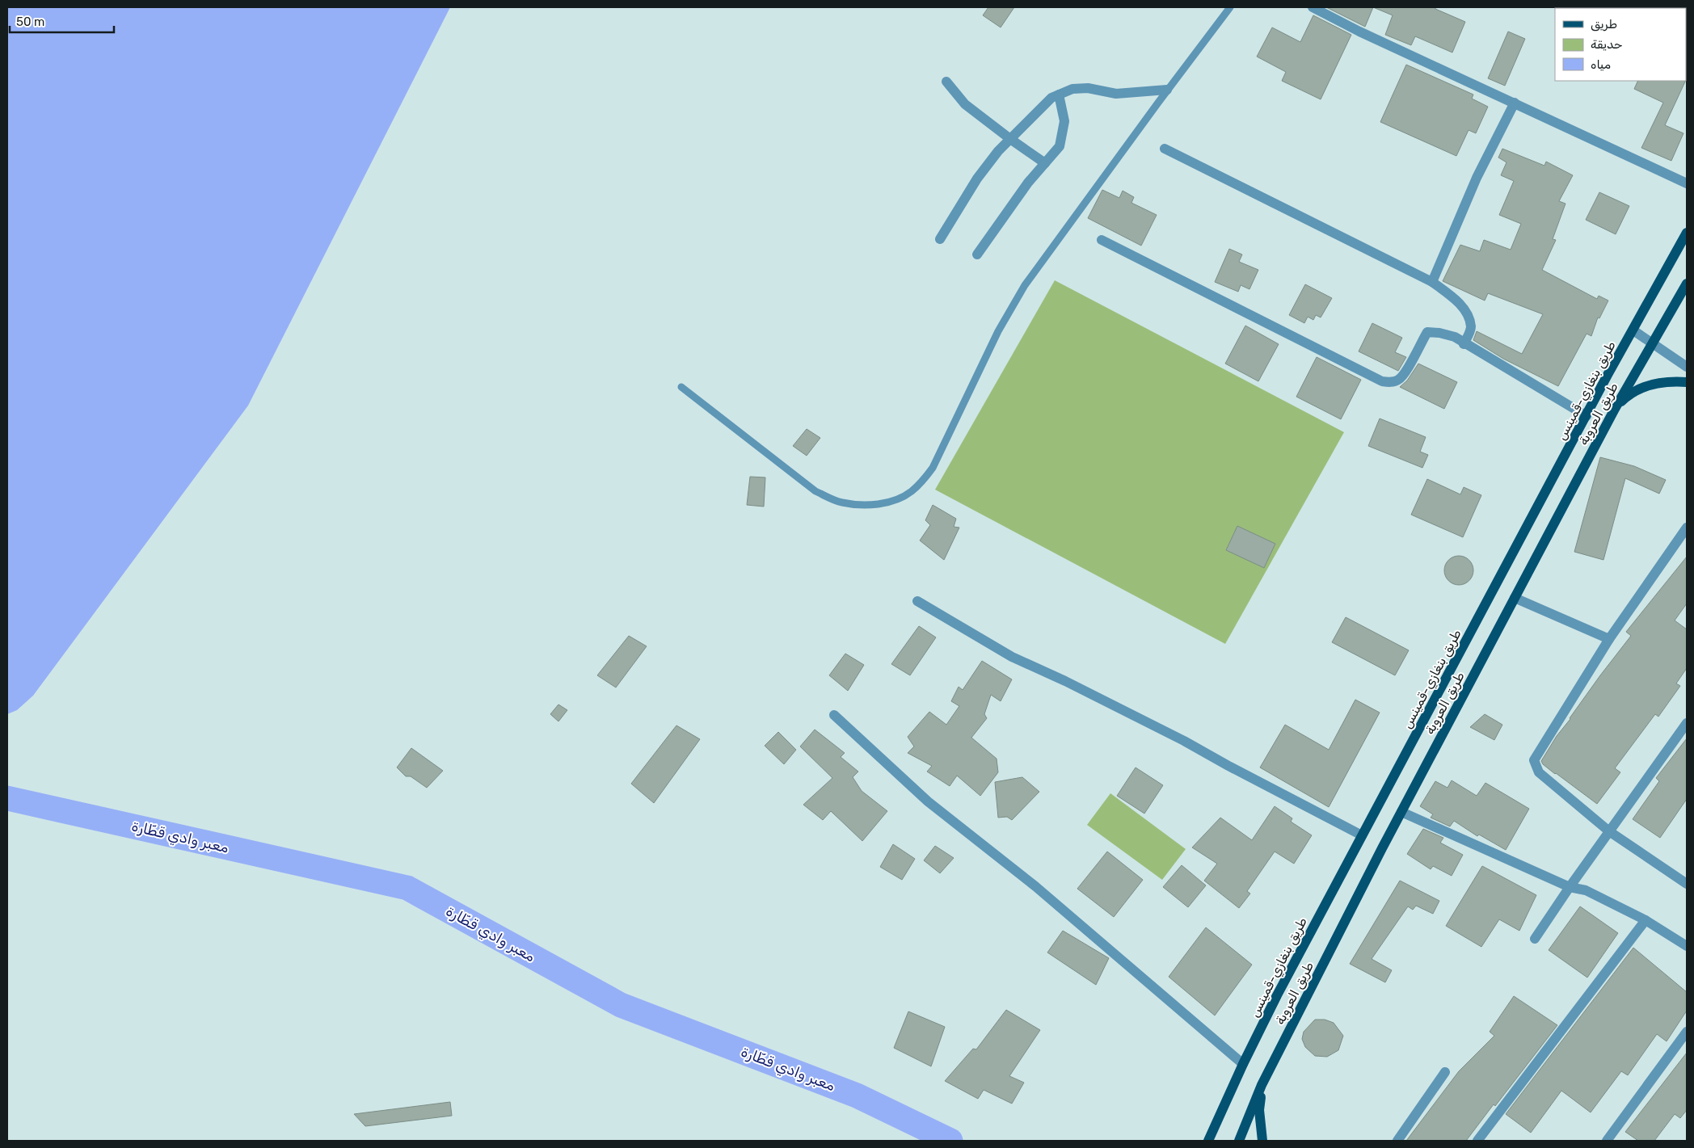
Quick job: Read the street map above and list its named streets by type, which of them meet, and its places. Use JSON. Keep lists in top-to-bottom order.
{
  "streets": {
    "main road": ["طريق بنغازي-قمينس", "طريق العروبة"]
  },
  "water": ["معبر وادي قطّارة"],
  "legend": ["طريق", "حديقة", "مياه"],
  "scale_bar": "50 m"
}
